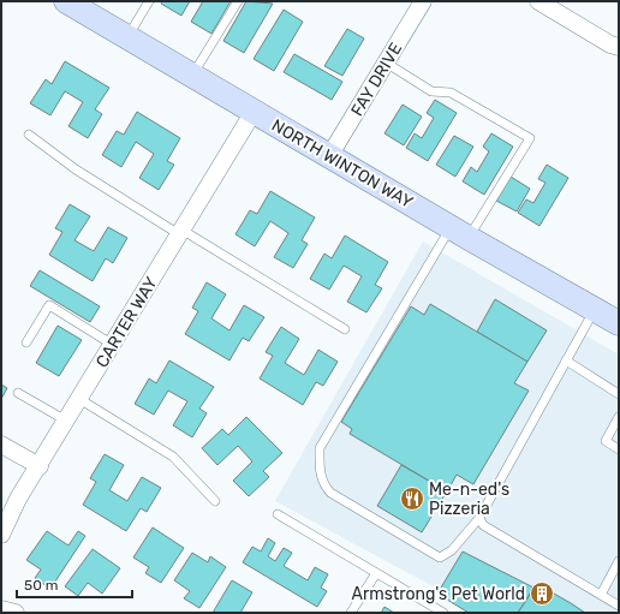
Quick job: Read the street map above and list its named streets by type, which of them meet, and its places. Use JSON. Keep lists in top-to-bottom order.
{
  "streets": {
    "main road": ["NORTH WINTON WAY"],
    "street": ["FAY DRIVE", "CARTER WAY"]
  },
  "crossings": [
    ["FAY DRIVE", "NORTH WINTON WAY"],
    ["NORTH WINTON WAY", "CARTER WAY"]
  ],
  "places": {
    "restaurant": ["Me-n-ed's Pizzeria"],
    "building": ["Armstrong's Pet World"]
  },
  "scale_bar": "50 m"
}
